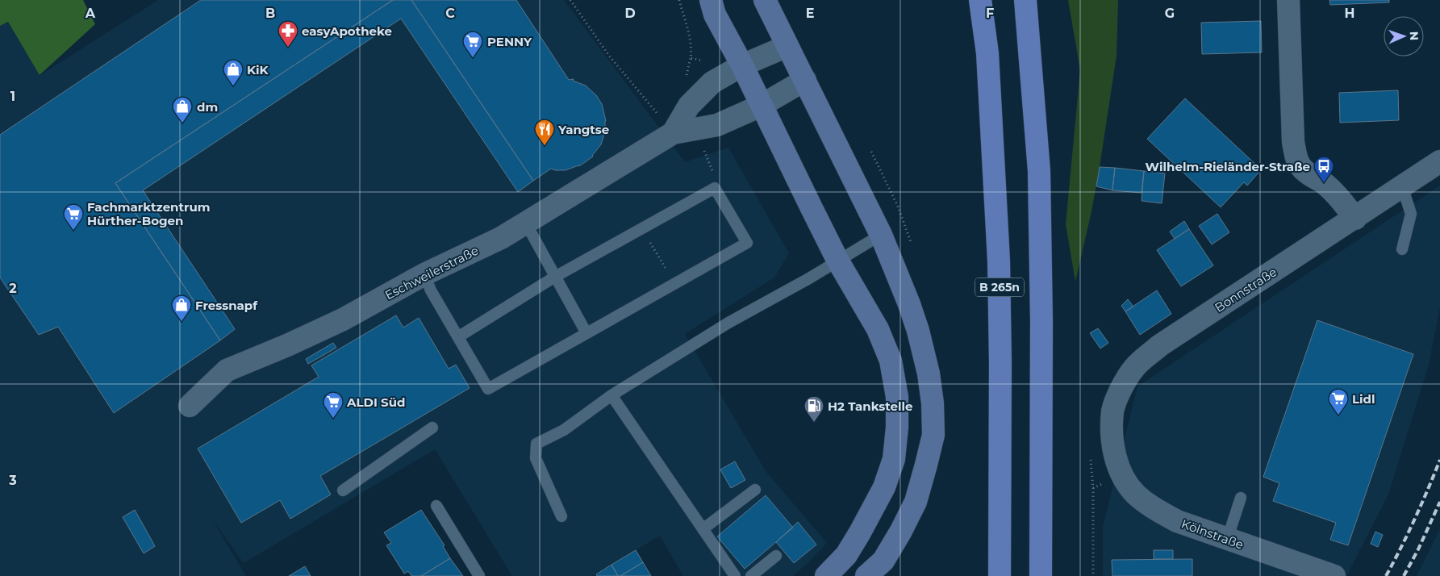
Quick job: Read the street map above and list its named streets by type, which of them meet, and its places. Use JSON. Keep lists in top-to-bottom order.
{
  "streets": {
    "main road": ["B 265n"],
    "street": ["Eschweilerstraße", "Bonnstraße", "Kölnstraße"]
  },
  "crossings": [
    ["Bonnstraße", "Kölnstraße"]
  ],
  "places": {
    "pharmacy": ["easyApotheke"],
    "supermarket": [
      "PENNY",
      "Fachmarktzentrum Hürther-Bogen",
      "Lidl",
      "ALDI Süd"
    ],
    "shop": ["KiK", "dm", "Fressnapf"],
    "restaurant": ["Yangtse"],
    "bus stop": ["Wilhelm-Rieländer-Straße"],
    "fuel station": ["H2 Tankstelle"]
  },
  "north": "right",
  "grid": {
    "columns": [
      "A",
      "B",
      "C",
      "D",
      "E",
      "F",
      "G",
      "H"
    ],
    "rows": ["1", "2", "3"]
  }
}
